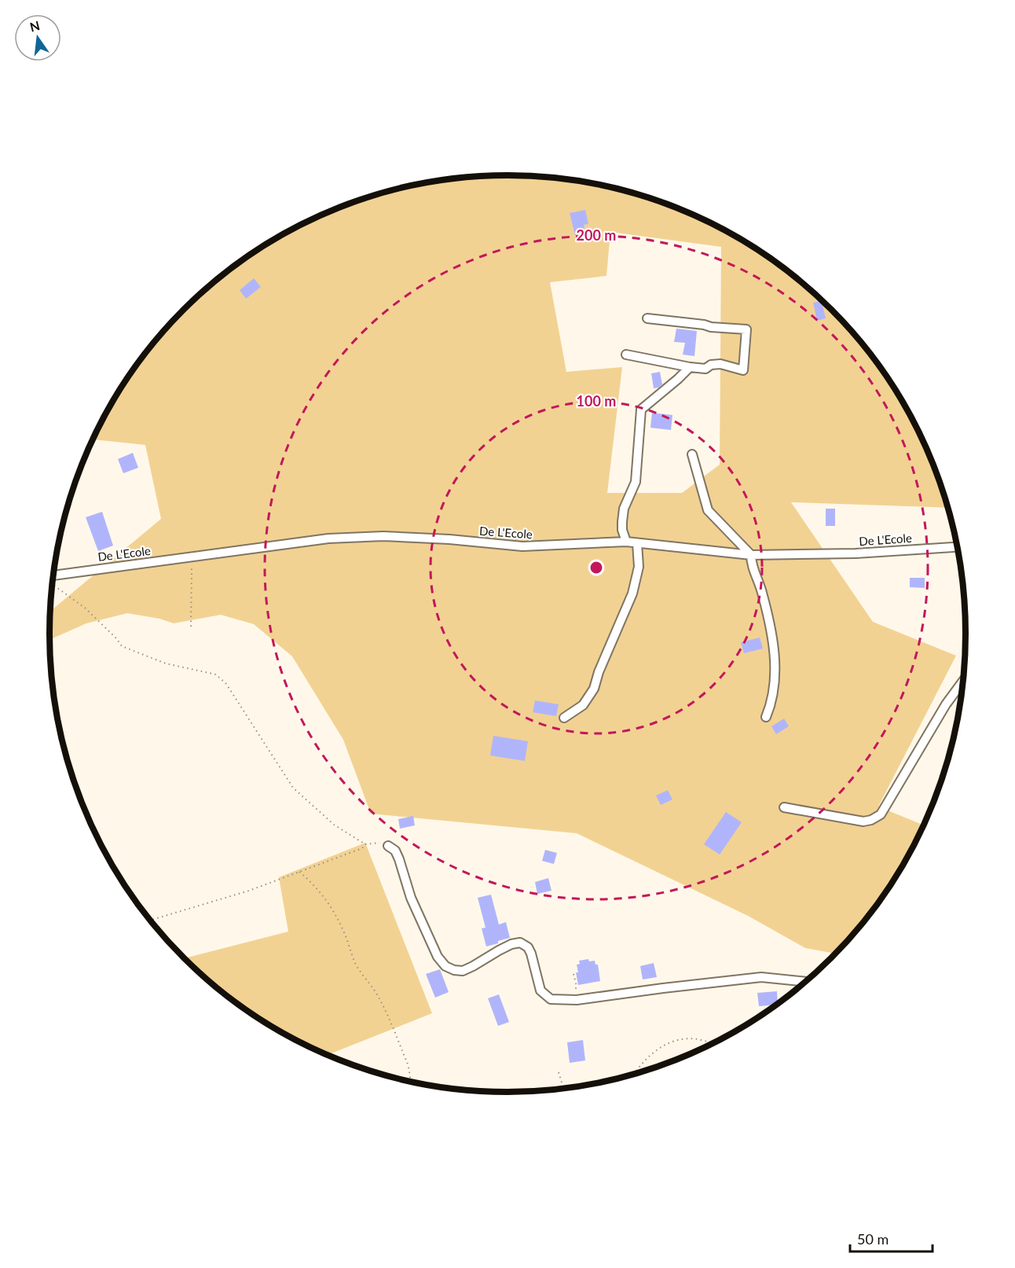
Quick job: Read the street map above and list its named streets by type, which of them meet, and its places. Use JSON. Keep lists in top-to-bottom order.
{
  "streets": {
    "street": ["De L'Ecole"]
  },
  "scale_bar": "50 m",
  "north": "top",
  "rings": ["200 m", "100 m"]
}
